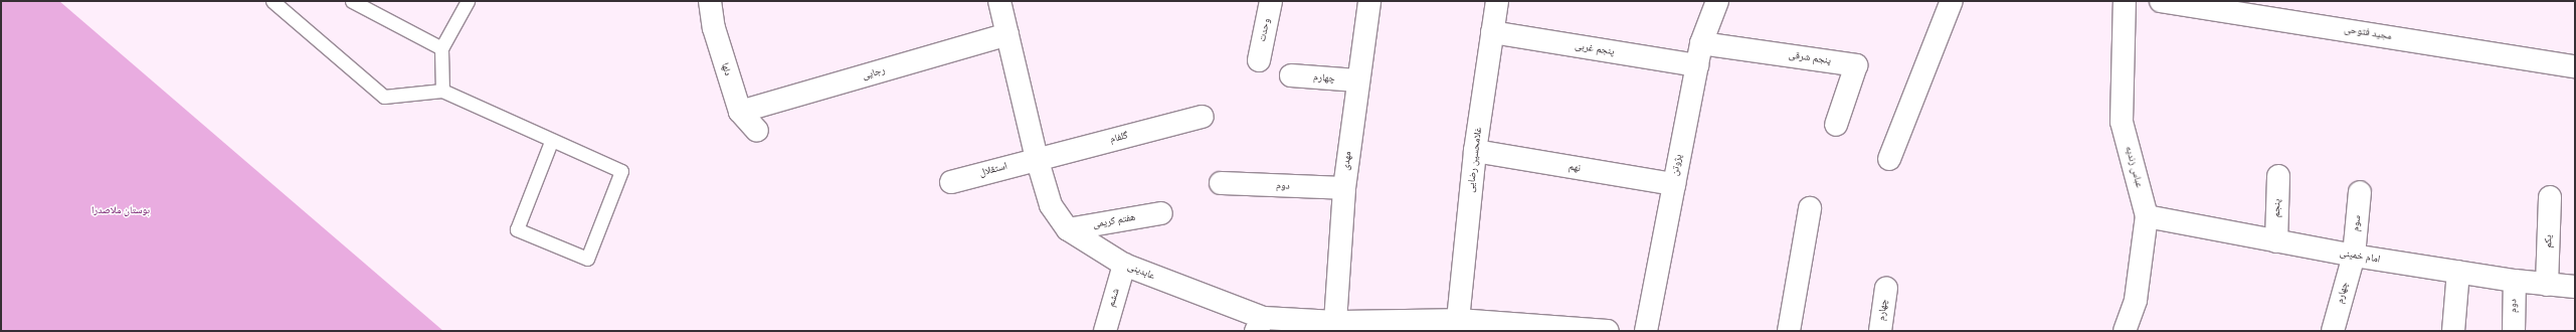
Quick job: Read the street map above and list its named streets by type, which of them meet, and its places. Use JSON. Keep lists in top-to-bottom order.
{
  "streets": {
    "street": [
      "وحدت",
      "مجید فتوحی",
      "پنجم غربی",
      "پنجم شرقی",
      "دلها",
      "رجایی",
      "چهارم",
      "گلفام",
      "غلامحسین رضایی",
      "مهدی",
      "پژوتن",
      "عباس زندیه",
      "نهم",
      "استقلال",
      "دوم",
      "پنجم",
      "هفتم کریمی",
      "سوم",
      "یکم",
      "امام خمینی",
      "عابدینی",
      "ششم"
    ]
  },
  "crossings": [
    ["پنجم غربی", "غلامحسین رضایی"],
    ["پنجم غربی", "پژوتن"],
    ["پنجم شرقی", "پژوتن"],
    ["دلها", "رجایی"],
    ["رجایی", "عابدینی"],
    ["چهارم", "مهدی"],
    ["چهارم", "سوم"],
    ["چهارم", "امام خمینی"],
    ["گلفام", "استقلال"],
    ["گلفام", "عابدینی"],
    ["غلامحسین رضایی", "نهم"],
    ["غلامحسین رضایی", "عابدینی"],
    ["مهدی", "دوم"],
    ["مهدی", "عابدینی"],
    ["پژوتن", "نهم"],
    ["عباس زندیه", "امام خمینی"],
    ["استقلال", "عابدینی"],
    ["دوم", "امام خمینی"],
    ["پنجم", "امام خمینی"],
    ["هفتم کریمی", "عابدینی"],
    ["سوم", "امام خمینی"],
    ["یکم", "امام خمینی"],
    ["عابدینی", "ششم"]
  ],
  "parks": ["بوستان ملاصدرا"]
}
